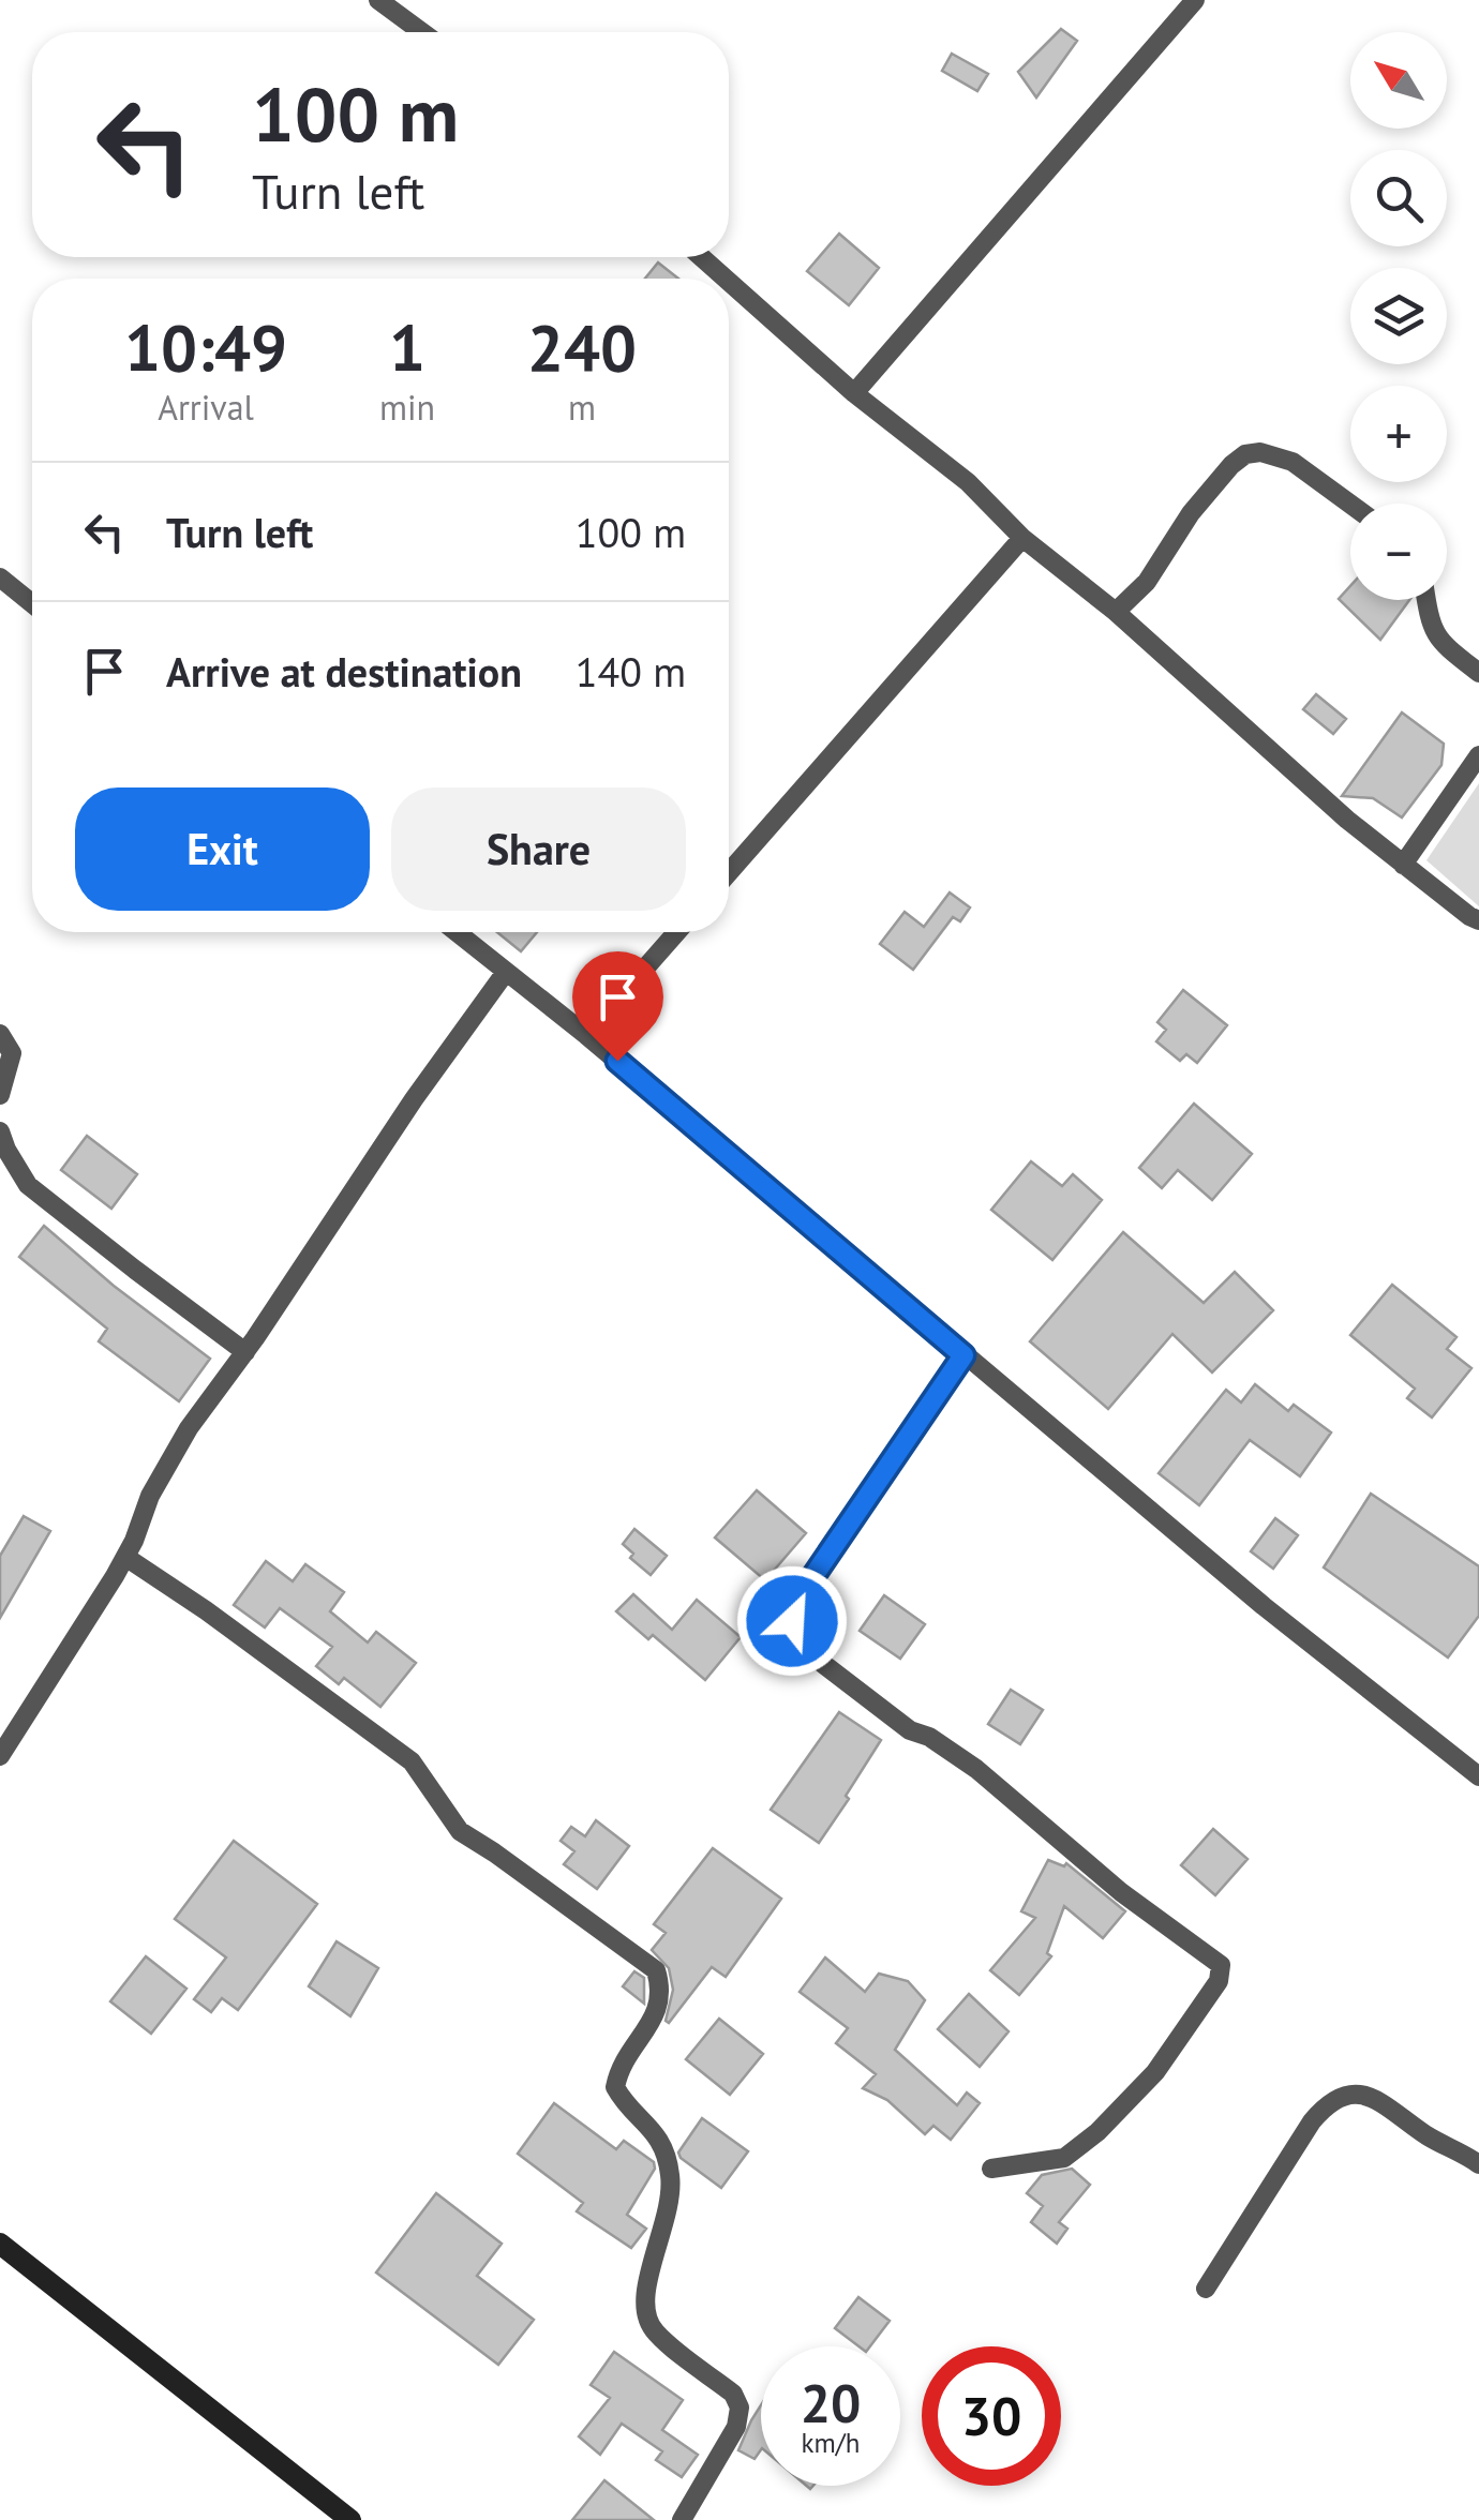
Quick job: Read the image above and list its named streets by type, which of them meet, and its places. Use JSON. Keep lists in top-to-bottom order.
{
  "north": "top left",
  "page": {
    "map_buttons": ["+", "−"],
    "turn": ["100 m", "Turn left"],
    "eta": [
      "10:49",
      "Arrival",
      "1",
      "min",
      "240",
      "m"
    ],
    "list": [
      {
        "name": "Turn left",
        "value": "100 m"
      },
      {
        "name": "Arrive at destination",
        "value": "140 m"
      }
    ],
    "buttons": ["Exit", "Share"],
    "speed": "20 km/h",
    "limit": "30"
  }
}
